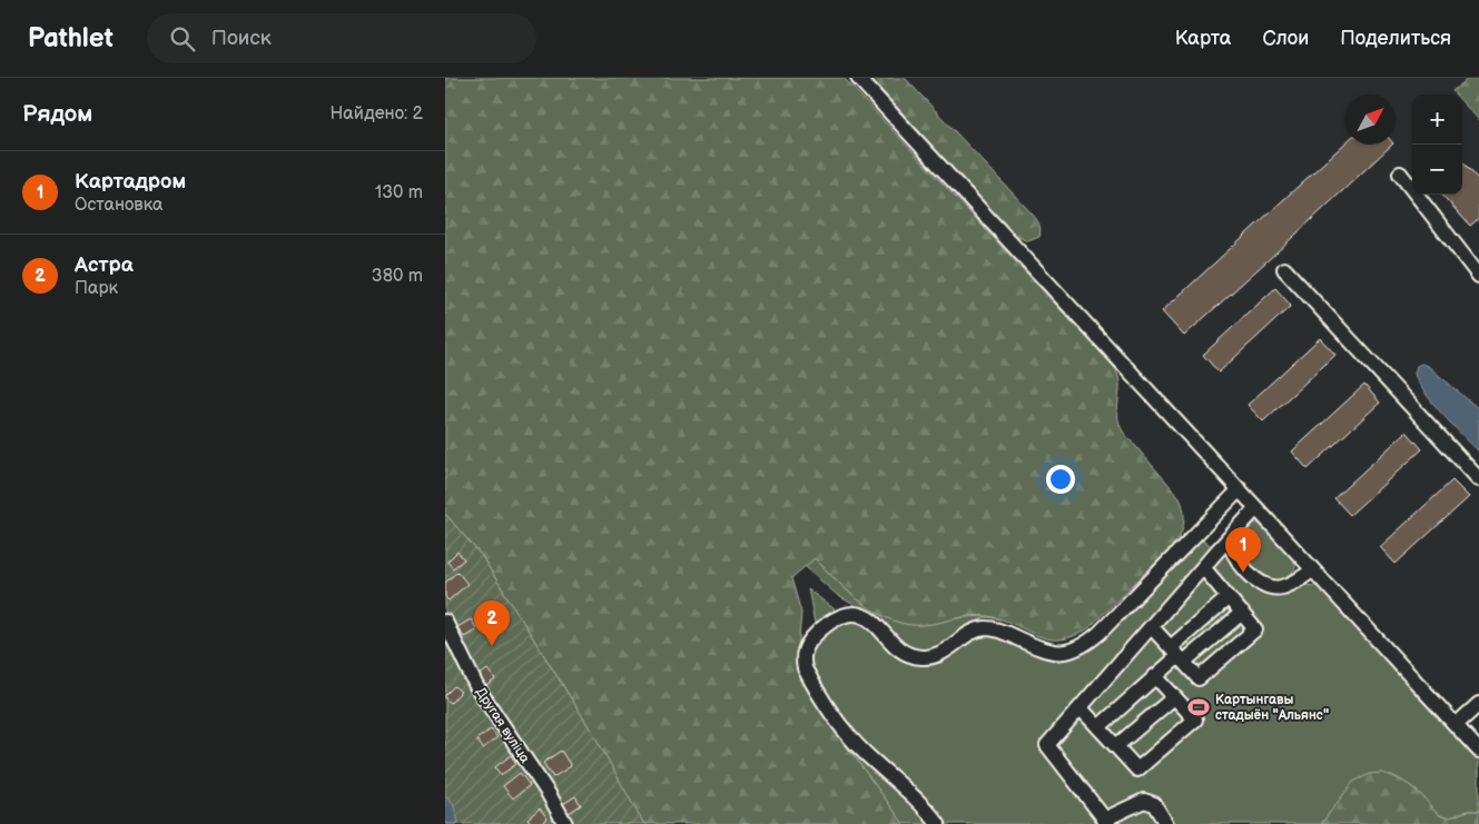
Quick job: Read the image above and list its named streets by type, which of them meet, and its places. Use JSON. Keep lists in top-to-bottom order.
{
  "streets": {
    "street": ["Другая вуліца"]
  },
  "places": {
    "sports": ["Картынгавы стадыён \"Альянс\""]
  },
  "north": "top right",
  "page": {
    "header": "Pathlet",
    "search": "Поиск",
    "nav": ["Карта", "Слои", "Поделиться"],
    "heading": ["Рядом", "Найдено: 2"],
    "map_buttons": ["+", "−"],
    "list": [
      {
        "mark": "1",
        "name": "Картадром",
        "note": "Остановка",
        "value": "130 m"
      },
      {
        "mark": "2",
        "name": "Астра",
        "note": "Парк",
        "value": "380 m"
      }
    ],
    "pins": ["1", "2"]
  }
}
